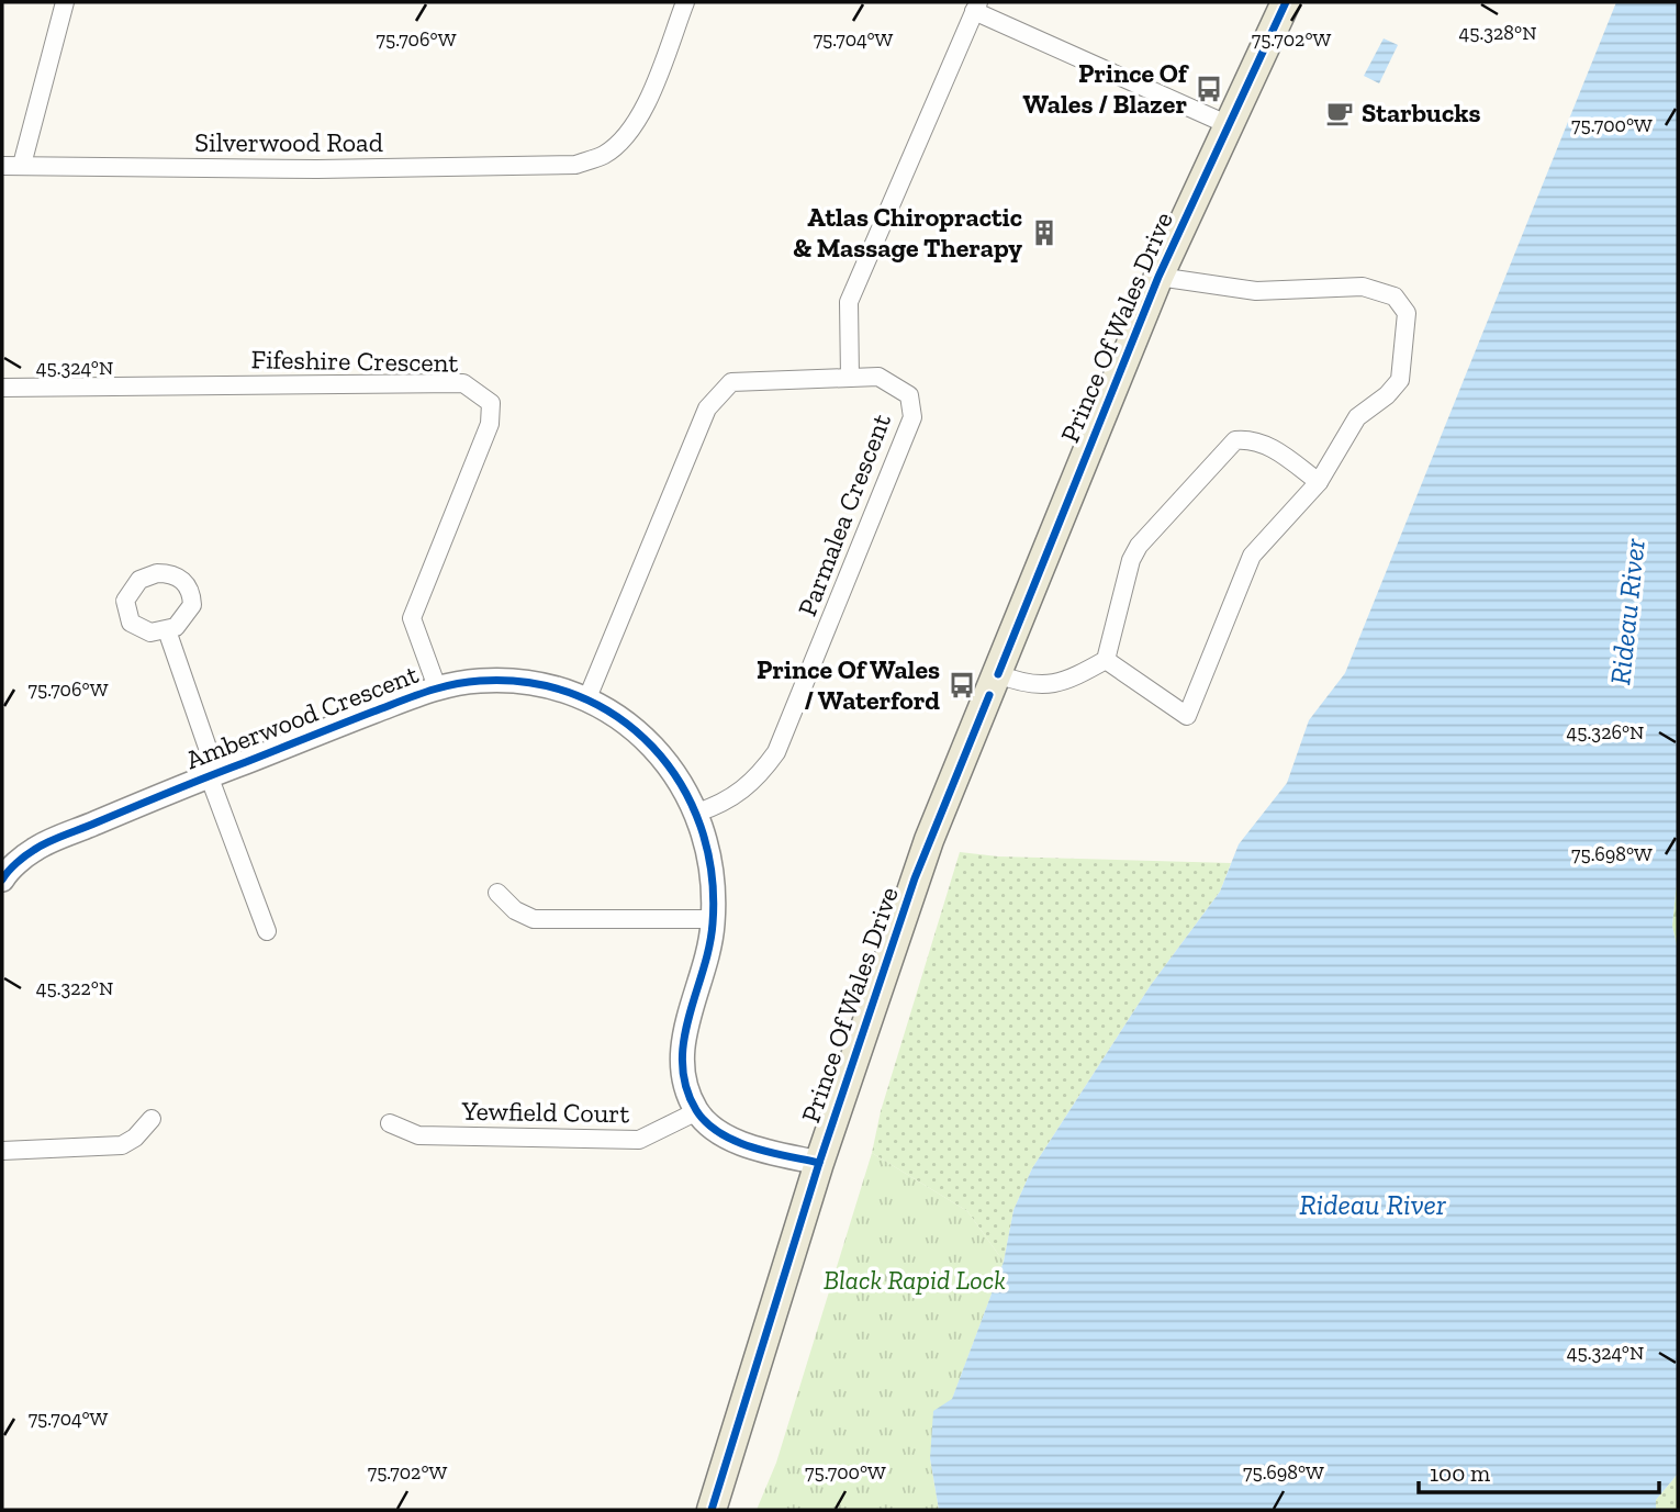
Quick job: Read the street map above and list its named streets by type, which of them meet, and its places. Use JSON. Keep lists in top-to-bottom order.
{
  "streets": {
    "main road": ["Prince Of Wales Drive"],
    "street": [
      "Silverwood Road",
      "Fifeshire Crescent",
      "Parmalea Crescent",
      "Amberwood Crescent",
      "Yewfield Court"
    ]
  },
  "crossings": [
    ["Fifeshire Crescent", "Amberwood Crescent"],
    ["Parmalea Crescent", "Amberwood Crescent"],
    ["Amberwood Crescent", "Yewfield Court"]
  ],
  "water": ["Rideau River"],
  "parks": ["Black Rapid Lock"],
  "places": {
    "bus stop": ["Prince Of Wales / Blazer", "Prince Of Wales / Waterford"],
    "cafe": ["Starbucks"],
    "building": ["Atlas Chiropractic & Massage Therapy"]
  },
  "scale_bar": "100 m",
  "coordinates": [
    "45.328°N",
    "75.706°W",
    "75.704°W",
    "75.702°W",
    "75.700°W",
    "45.324°N",
    "45.326°N",
    "75.698°W",
    "45.322°N"
  ]
}
